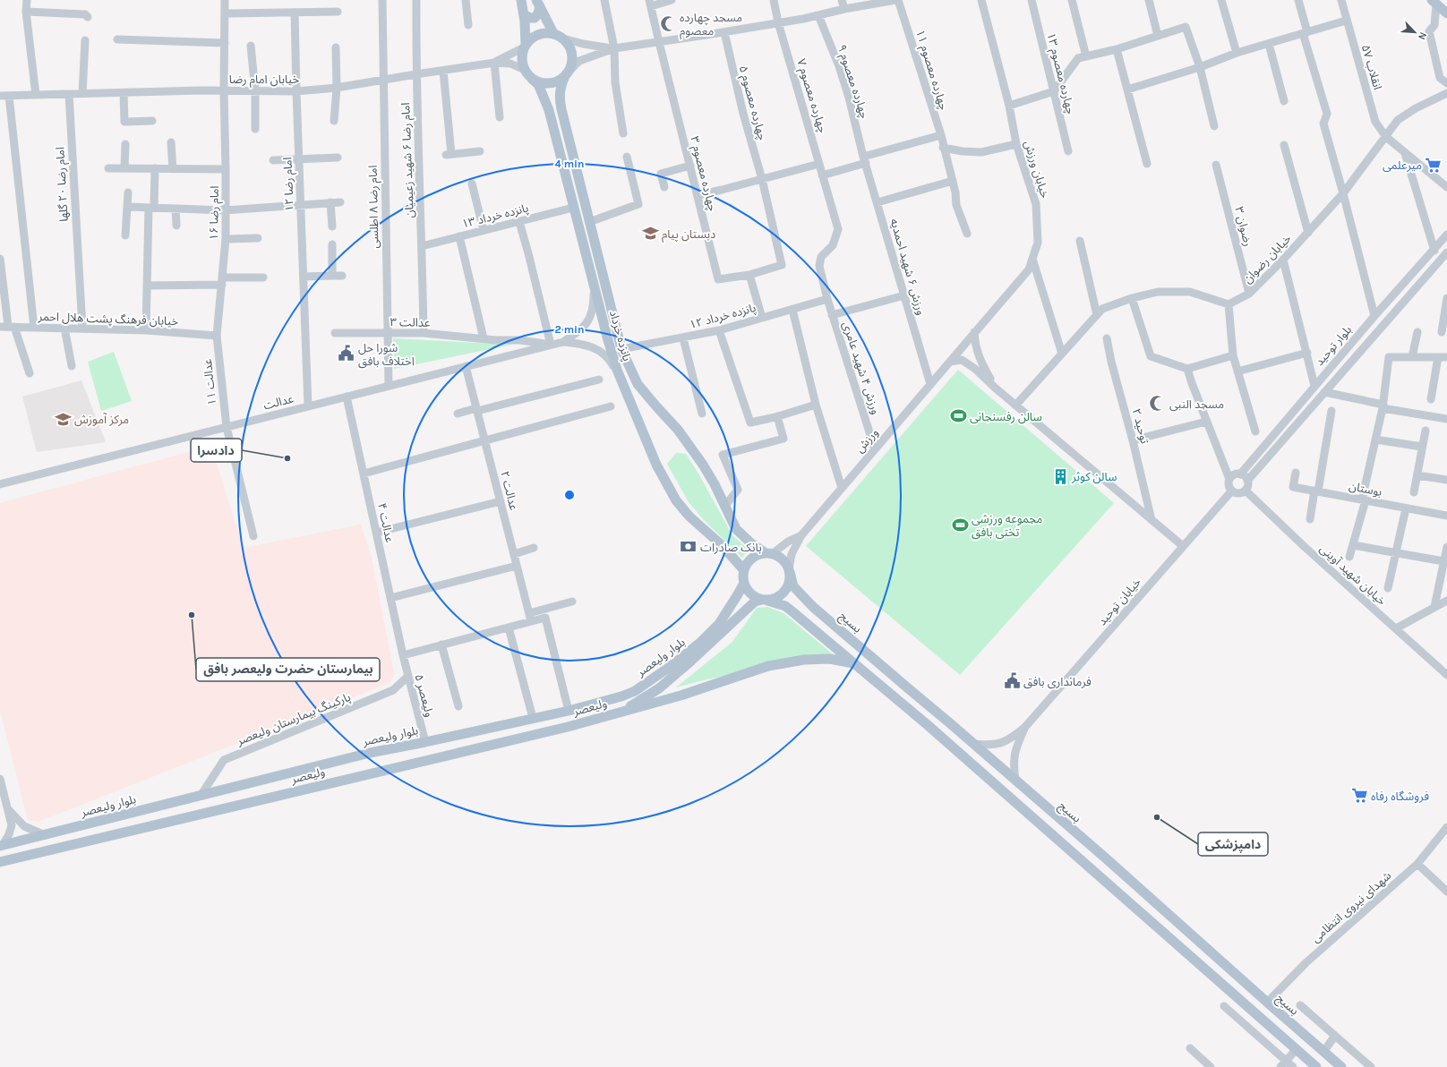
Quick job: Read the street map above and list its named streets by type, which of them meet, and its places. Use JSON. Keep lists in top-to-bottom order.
{
  "streets": {
    "main road": [
      "پانزده خرداد",
      "بسیج",
      "بلوار ولیعصر",
      "ولیعصر"
    ],
    "street": [
      "انقلاب ۵۷",
      "چهارده معصوم ۱۱",
      "چهارده معصوم ۱۳",
      "خیابان امام رضا",
      "چهارده معصوم ۹",
      "چهارده معصوم ۷",
      "چهارده معصوم ۵",
      "امام رضا ۶ شهید زعیمیان",
      "خیابان ورزش",
      "چهارده معصوم ۳",
      "امام رضا ۲۰ گلها",
      "امام رضا ۱۲",
      "امام رضا ۸ اطلسی",
      "امام رضا ۱۶",
      "پانزده خرداد ۱۳",
      "رضوان ۳",
      "خیابان رضوان",
      "ورزش ۶ شهید احمدیه",
      "پانزده خرداد ۱۲",
      "خیابان فرهنگ پشت هلال احمر",
      "عدالت ۳",
      "بلوار توحید",
      "ورزش ۴ شهید عامری",
      "عدالت ۱۱",
      "عدالت",
      "توحید ۲",
      "ورزش",
      "بوستان",
      "عدالت ۲",
      "عدالت ۴",
      "خیابان شهید آوینی",
      "خیابان توحید",
      "ولیعصر ۵",
      "پارکینگ بیمارستان ولیعصر",
      "شهدای نیروی انتظامی"
    ]
  },
  "crossings": [
    ["انقلاب ۵۷", "خیابان رضوان"],
    ["خیابان امام رضا", "امام رضا ۶ شهید زعیمیان"],
    ["خیابان امام رضا", "امام رضا ۲۰ گلها"],
    ["خیابان امام رضا", "امام رضا ۱۲"],
    ["خیابان امام رضا", "امام رضا ۸ اطلسی"],
    ["خیابان امام رضا", "امام رضا ۱۶"],
    ["خیابان امام رضا", "پانزده خرداد"],
    ["چهارده معصوم ۹", "ورزش ۶ شهید احمدیه"],
    ["چهارده معصوم ۷", "ورزش ۴ شهید عامری"],
    ["چهارده معصوم ۵", "چهارده معصوم ۳"],
    ["امام رضا ۶ شهید زعیمیان", "پانزده خرداد ۱۳"],
    ["امام رضا ۶ شهید زعیمیان", "عدالت ۳"],
    ["خیابان ورزش", "ورزش"],
    ["امام رضا ۲۰ گلها", "خیابان فرهنگ پشت هلال احمر"],
    ["امام رضا ۱۲", "عدالت"],
    ["امام رضا ۸ اطلسی", "عدالت ۳"],
    ["امام رضا ۸ اطلسی", "عدالت"],
    ["امام رضا ۱۶", "خیابان فرهنگ پشت هلال احمر"],
    ["امام رضا ۱۶", "عدالت ۱۱"],
    ["پانزده خرداد ۱۳", "پانزده خرداد"],
    ["رضوان ۳", "خیابان رضوان"],
    ["ورزش ۶ شهید احمدیه", "ورزش ۴ شهید عامری"],
    ["ورزش ۶ شهید احمدیه", "ورزش"],
    ["پانزده خرداد ۱۲", "پانزده خرداد"],
    ["پانزده خرداد ۱۲", "ورزش ۴ شهید عامری"],
    ["خیابان فرهنگ پشت هلال احمر", "عدالت ۱۱"],
    ["عدالت ۳", "عدالت"],
    ["پانزده خرداد", "عدالت"],
    ["پانزده خرداد", "ورزش"],
    ["پانزده خرداد", "بسیج"],
    ["پانزده خرداد", "بلوار ولیعصر"],
    ["پانزده خرداد", "ولیعصر"],
    ["بلوار توحید", "خیابان شهید آوینی"],
    ["بلوار توحید", "خیابان توحید"],
    ["ورزش ۴ شهید عامری", "ورزش"],
    ["عدالت ۱۱", "عدالت"],
    ["عدالت", "عدالت ۲"],
    ["عدالت", "عدالت ۴"],
    ["ورزش", "بسیج"],
    ["ورزش", "بلوار ولیعصر"],
    ["ورزش", "ولیعصر"],
    ["عدالت ۴", "ولیعصر ۵"],
    ["خیابان شهید آوینی", "خیابان توحید"],
    ["بسیج", "بلوار ولیعصر"],
    ["بسیج", "ولیعصر"],
    ["بسیج", "شهدای نیروی انتظامی"],
    ["بلوار ولیعصر", "ولیعصر ۵"],
    ["بلوار ولیعصر", "ولیعصر"],
    ["بلوار ولیعصر", "پارکینگ بیمارستان ولیعصر"],
    ["ولیعصر ۵", "پارکینگ بیمارستان ولیعصر"]
  ],
  "places": {
    "mosque": ["مسجد چهارده معصوم", "مسجد النبی"],
    "supermarket": ["میرعلمی", "فروشگاه رفاه"],
    "school or university": ["دبستان پیام", "مرکز آموزش"],
    "public building": ["شورا حل اختلاف بافق", "فرمانداری بافق"],
    "sports": ["سالن رفسنجانی", "مجموعه ورزشی تختی بافق"],
    "other": ["دادسرا", "بیمارستان حضرت ولیعصر بافق", "دامپزشکی"],
    "building": ["سالن کوثر"],
    "bank": ["بانک صادرات"]
  },
  "north": "bottom right",
  "rings": ["4 min", "2 min"]
}
